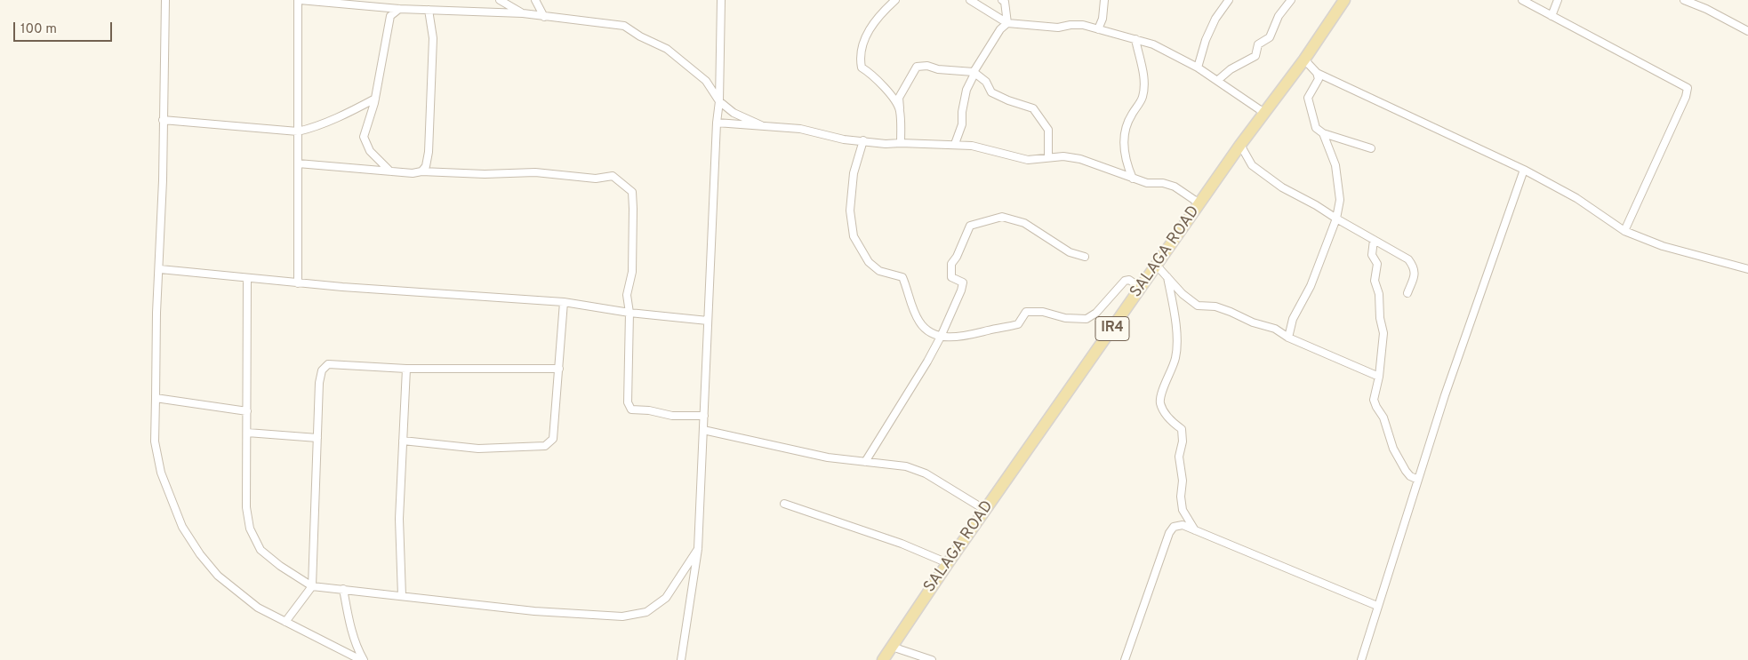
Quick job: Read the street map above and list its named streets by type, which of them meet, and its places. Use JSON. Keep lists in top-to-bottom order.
{
  "streets": {
    "main road": ["SALAGA ROAD", "IR4"]
  },
  "scale_bar": "100 m"
}
